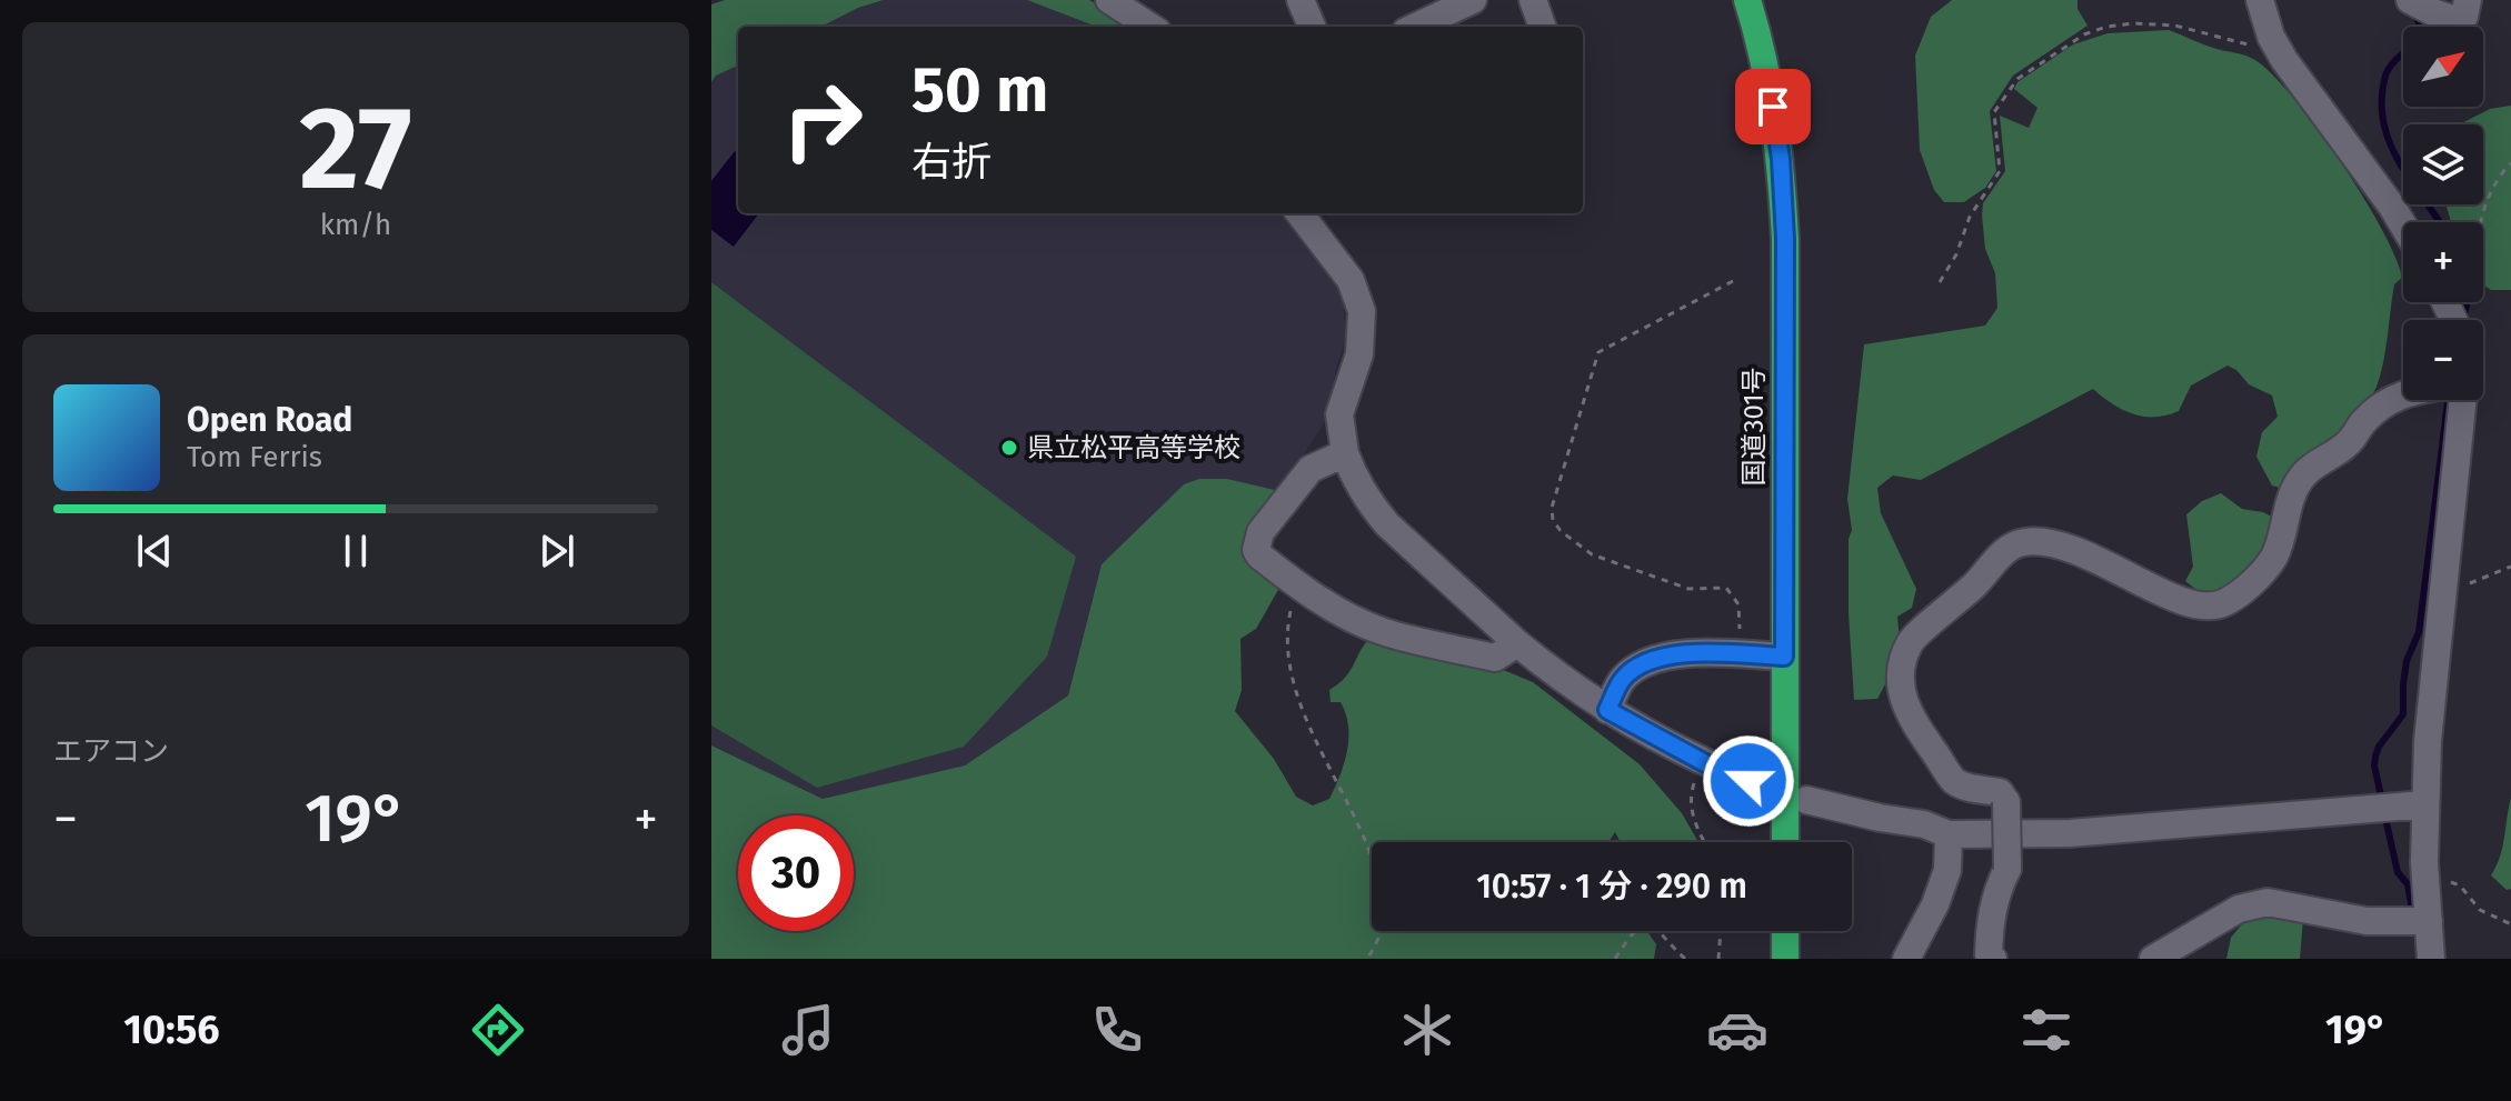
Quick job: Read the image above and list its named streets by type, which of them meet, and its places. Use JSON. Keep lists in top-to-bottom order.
{
  "streets": {
    "highway": ["国道301号"]
  },
  "places": ["県立松平高等学校"],
  "north": "top right",
  "page": {
    "tile": [
      ["27", "km/h"],
      "エアコン"
    ],
    "map_buttons": ["+", "−"],
    "turn": ["50 m", "右折"],
    "song": ["Open Road", "Tom Ferris"],
    "heat": ["−", "19°", "+"],
    "limit": "30",
    "trip": "10:57 · 1 分 · 290 m",
    "tabs": ["10:56", "19°"]
  }
}
